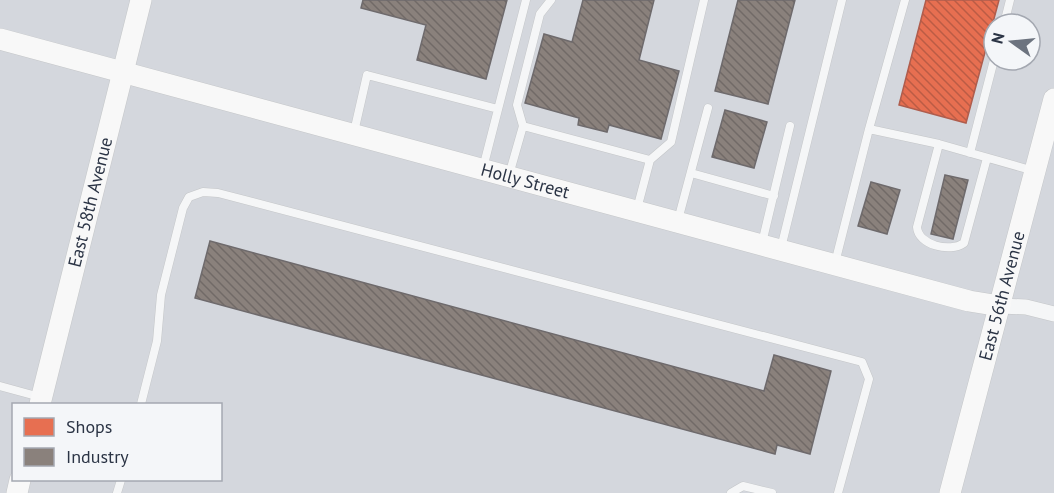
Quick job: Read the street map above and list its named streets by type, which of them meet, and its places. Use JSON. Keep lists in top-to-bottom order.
{
  "streets": {
    "street": ["Holly Street", "East 58th Avenue", "East 56th Avenue"]
  },
  "crossings": [
    ["Holly Street", "East 58th Avenue"],
    ["Holly Street", "East 56th Avenue"]
  ],
  "legend": ["Shops", "Industry"],
  "north": "left"
}
